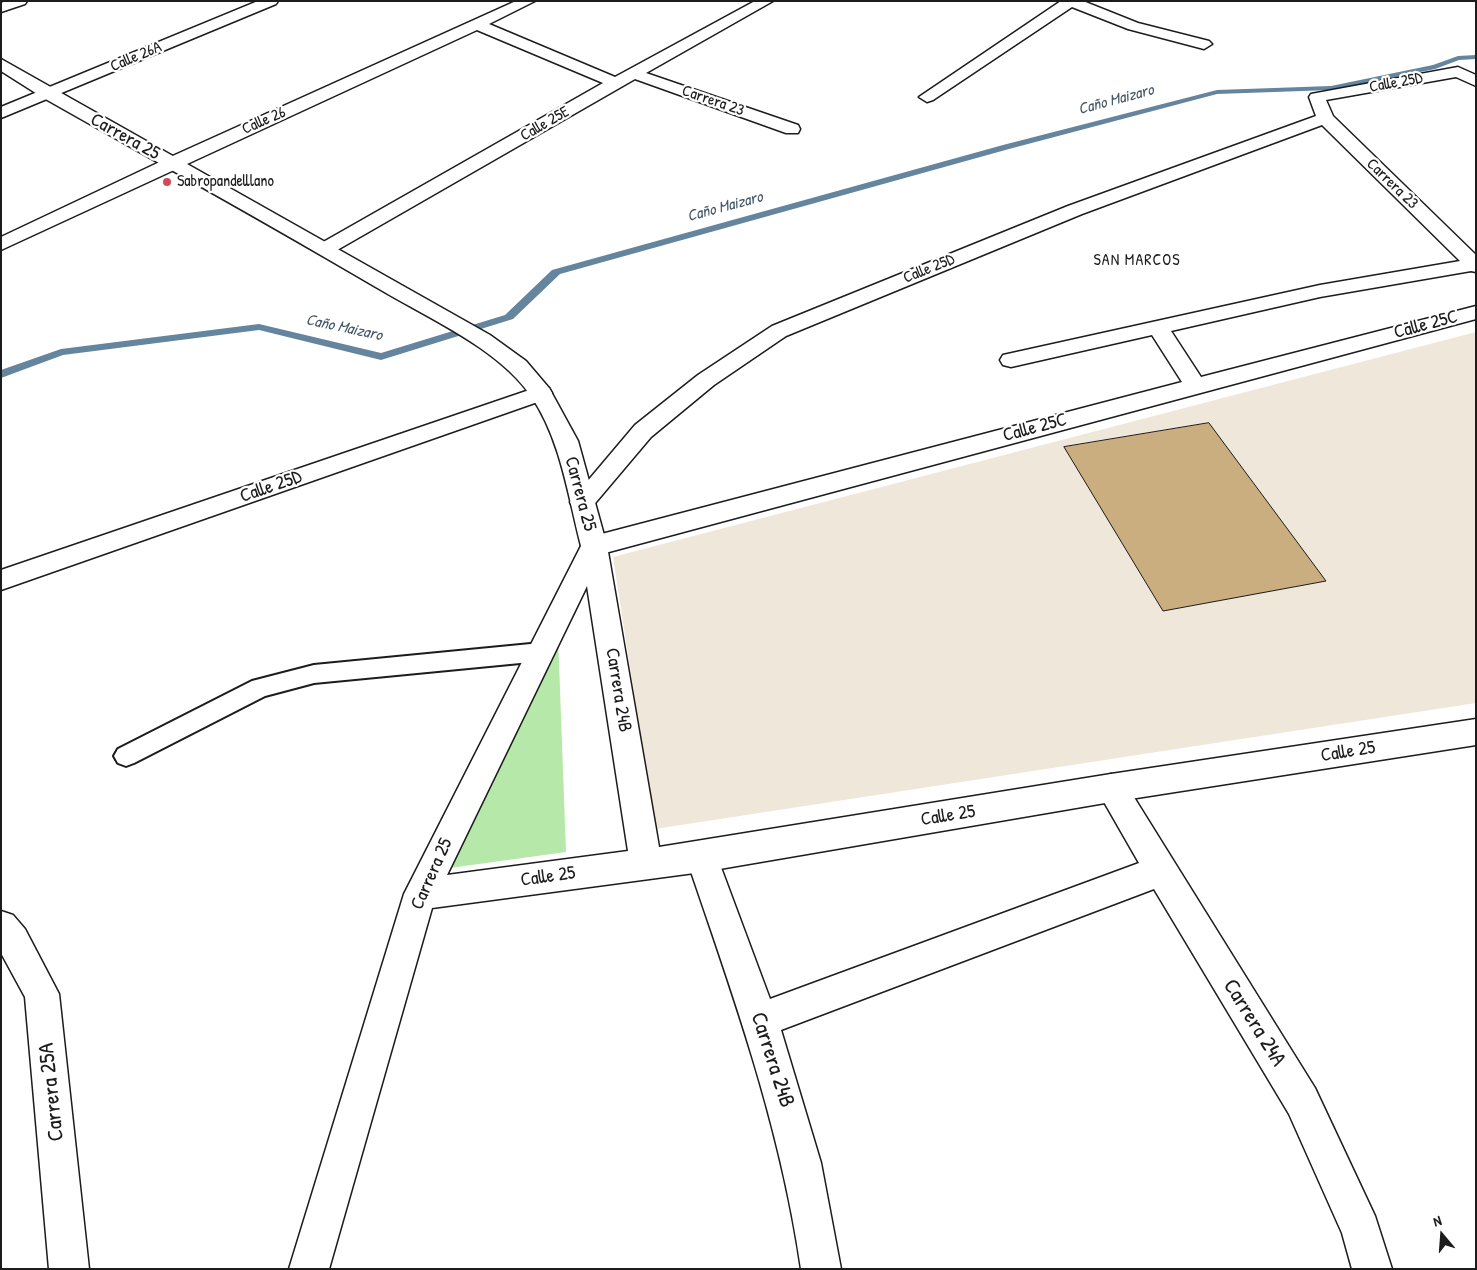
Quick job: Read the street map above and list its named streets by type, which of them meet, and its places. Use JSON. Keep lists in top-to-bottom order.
{
  "streets": {
    "street": [
      "Calle 26A",
      "Calle 25D",
      "Carrera 23",
      "Calle 26",
      "Calle 25E",
      "Carrera 25",
      "Calle 25C",
      "Carrera 24B",
      "Calle 25",
      "Carrera 24A",
      "Carrera 25A"
    ]
  },
  "crossings": [
    ["Calle 26A", "Carrera 25"],
    ["Calle 25D", "Carrera 23"],
    ["Calle 25D", "Carrera 25"],
    ["Carrera 23", "Calle 25E"],
    ["Calle 26", "Carrera 25"],
    ["Calle 25E", "Carrera 25"],
    ["Carrera 25", "Calle 25C"],
    ["Carrera 25", "Carrera 24B"],
    ["Carrera 25", "Calle 25"],
    ["Calle 25C", "Carrera 24B"],
    ["Carrera 24B", "Calle 25"],
    ["Calle 25", "Carrera 24A"]
  ],
  "districts": ["SAN MARCOS"],
  "water": ["Caño Maizaro"],
  "places": ["Sabropandelllano"],
  "north": "top"
}
